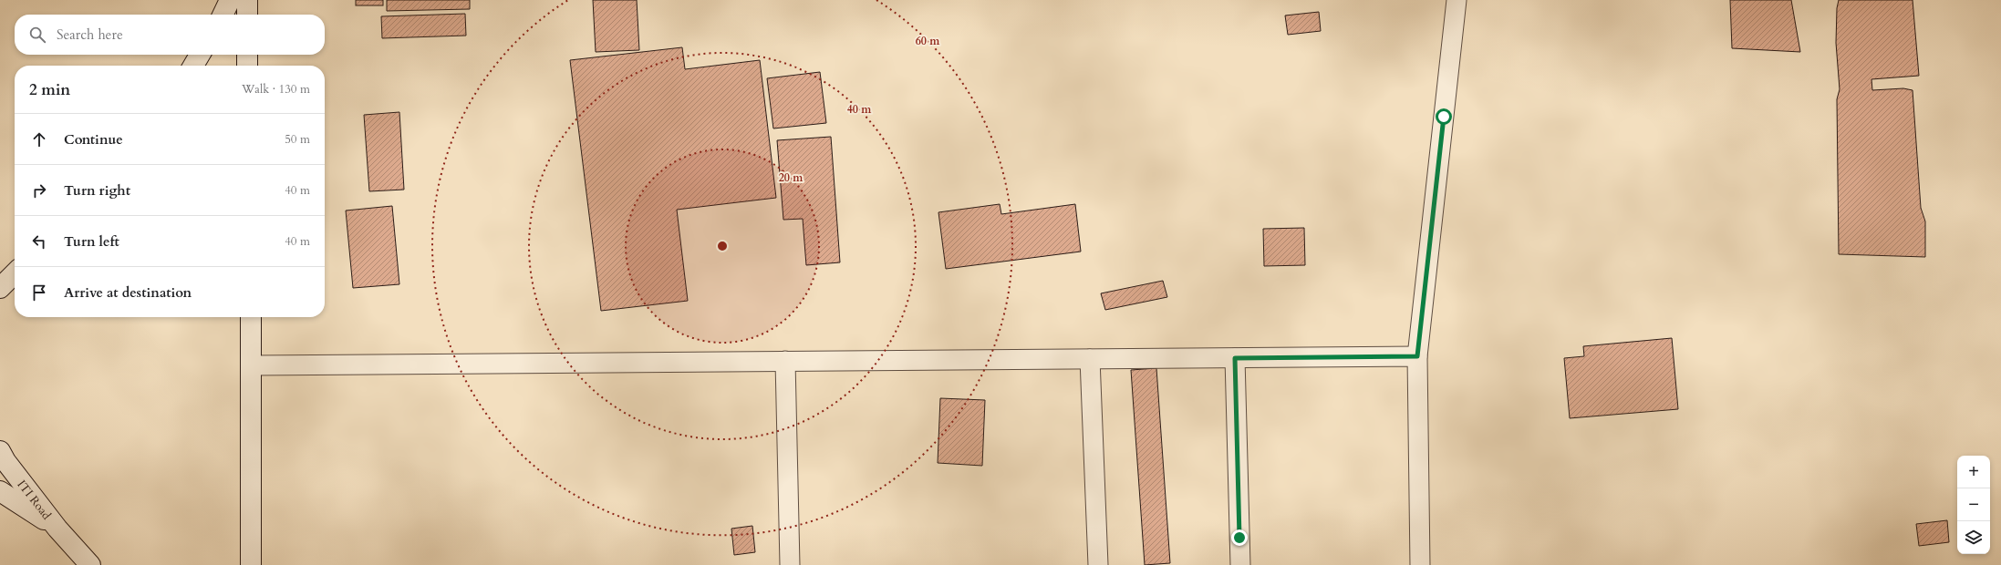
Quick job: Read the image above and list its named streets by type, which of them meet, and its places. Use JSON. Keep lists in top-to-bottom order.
{
  "streets": {
    "street": ["ITI Road"]
  },
  "page": {
    "search": "Search here",
    "heading": ["2 min", "Walk · 130 m"],
    "list": [
      ["Continue", "50 m"],
      ["Turn right", "40 m"],
      ["Turn left", "40 m"],
      "Arrive at destination"
    ],
    "map_buttons": ["+", "−"]
  },
  "rings": ["60 m", "40 m", "20 m"]
}
